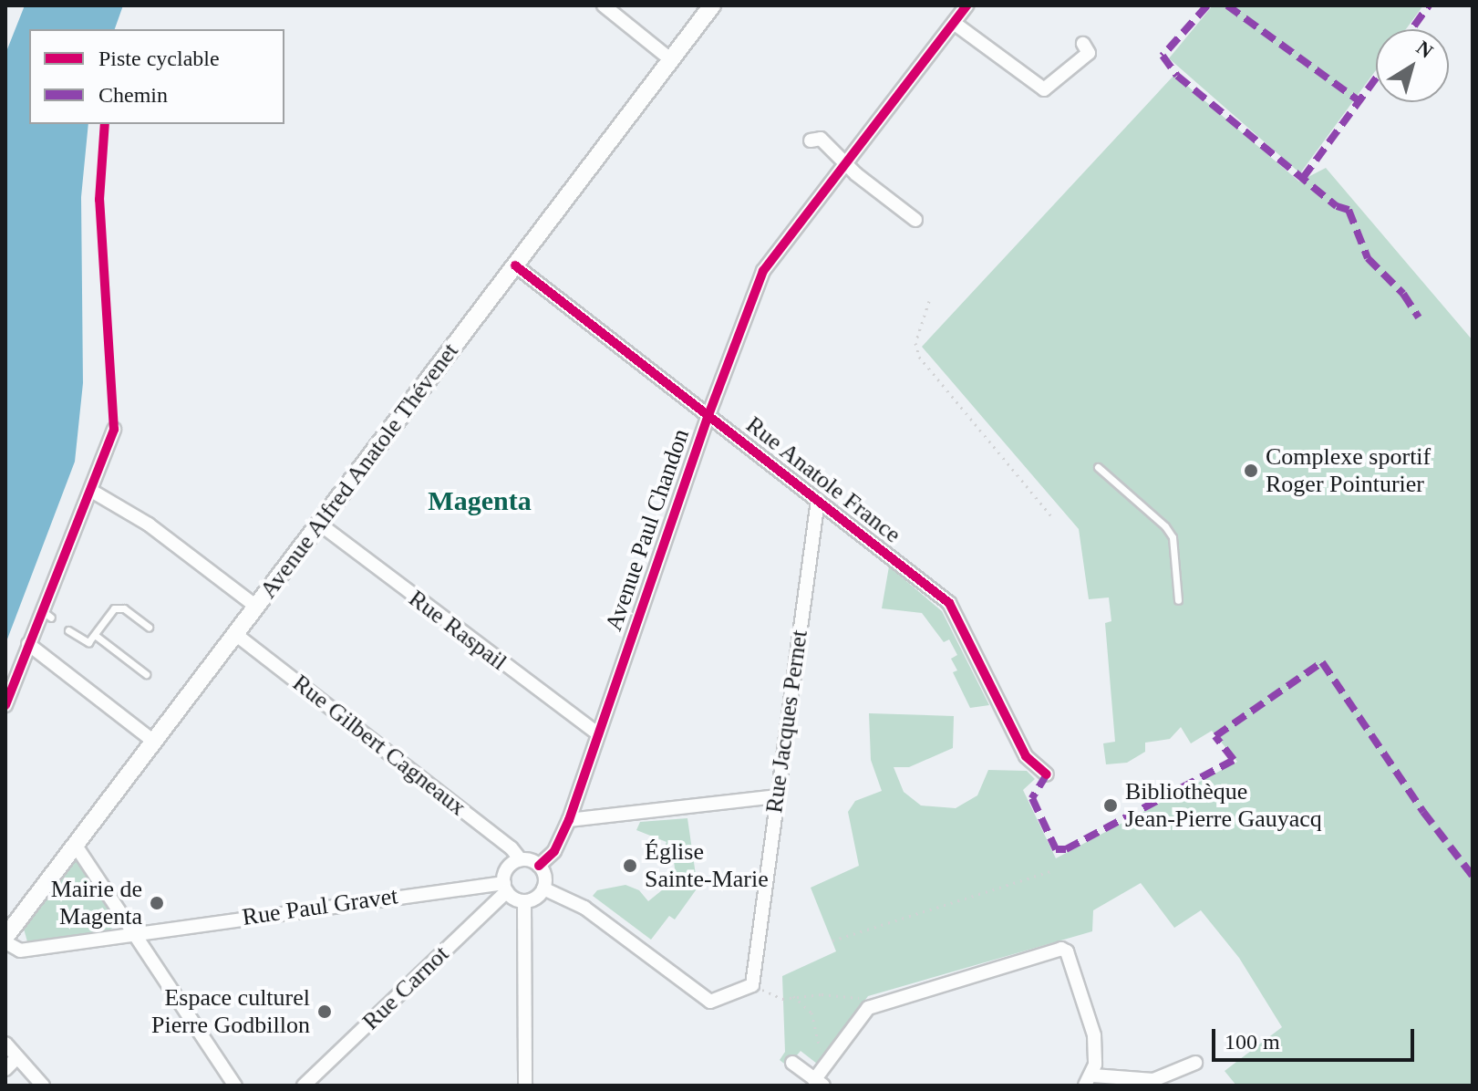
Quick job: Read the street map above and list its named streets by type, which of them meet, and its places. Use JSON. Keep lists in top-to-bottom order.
{
  "streets": {
    "main road": ["Avenue Alfred Anatole Thévenet"],
    "street": [
      "Rue Anatole France",
      "Avenue Paul Chandon",
      "Rue Raspail",
      "Rue Jacques Pernet",
      "Rue Gilbert Cagneaux",
      "Rue Paul Gravet",
      "Rue Carnot"
    ]
  },
  "crossings": [
    ["Avenue Alfred Anatole Thévenet", "Rue Anatole France"],
    ["Avenue Alfred Anatole Thévenet", "Rue Raspail"],
    ["Avenue Alfred Anatole Thévenet", "Rue Gilbert Cagneaux"],
    ["Avenue Alfred Anatole Thévenet", "Rue Paul Gravet"],
    ["Rue Anatole France", "Avenue Paul Chandon"],
    ["Rue Anatole France", "Rue Jacques Pernet"],
    ["Avenue Paul Chandon", "Rue Raspail"],
    ["Avenue Paul Chandon", "Rue Gilbert Cagneaux"],
    ["Avenue Paul Chandon", "Rue Paul Gravet"],
    ["Avenue Paul Chandon", "Rue Carnot"],
    ["Rue Gilbert Cagneaux", "Rue Paul Gravet"],
    ["Rue Gilbert Cagneaux", "Rue Carnot"],
    ["Rue Paul Gravet", "Rue Carnot"]
  ],
  "districts": ["Magenta"],
  "places": [
    "Complexe sportif Roger Pointurier",
    "Bibliothèque Jean-Pierre Gauyacq",
    "Église Sainte-Marie",
    "Mairie de Magenta",
    "Espace culturel Pierre Godbillon"
  ],
  "legend": ["Piste cyclable", "Chemin"],
  "scale_bar": "100 m",
  "north": "top right"
}
